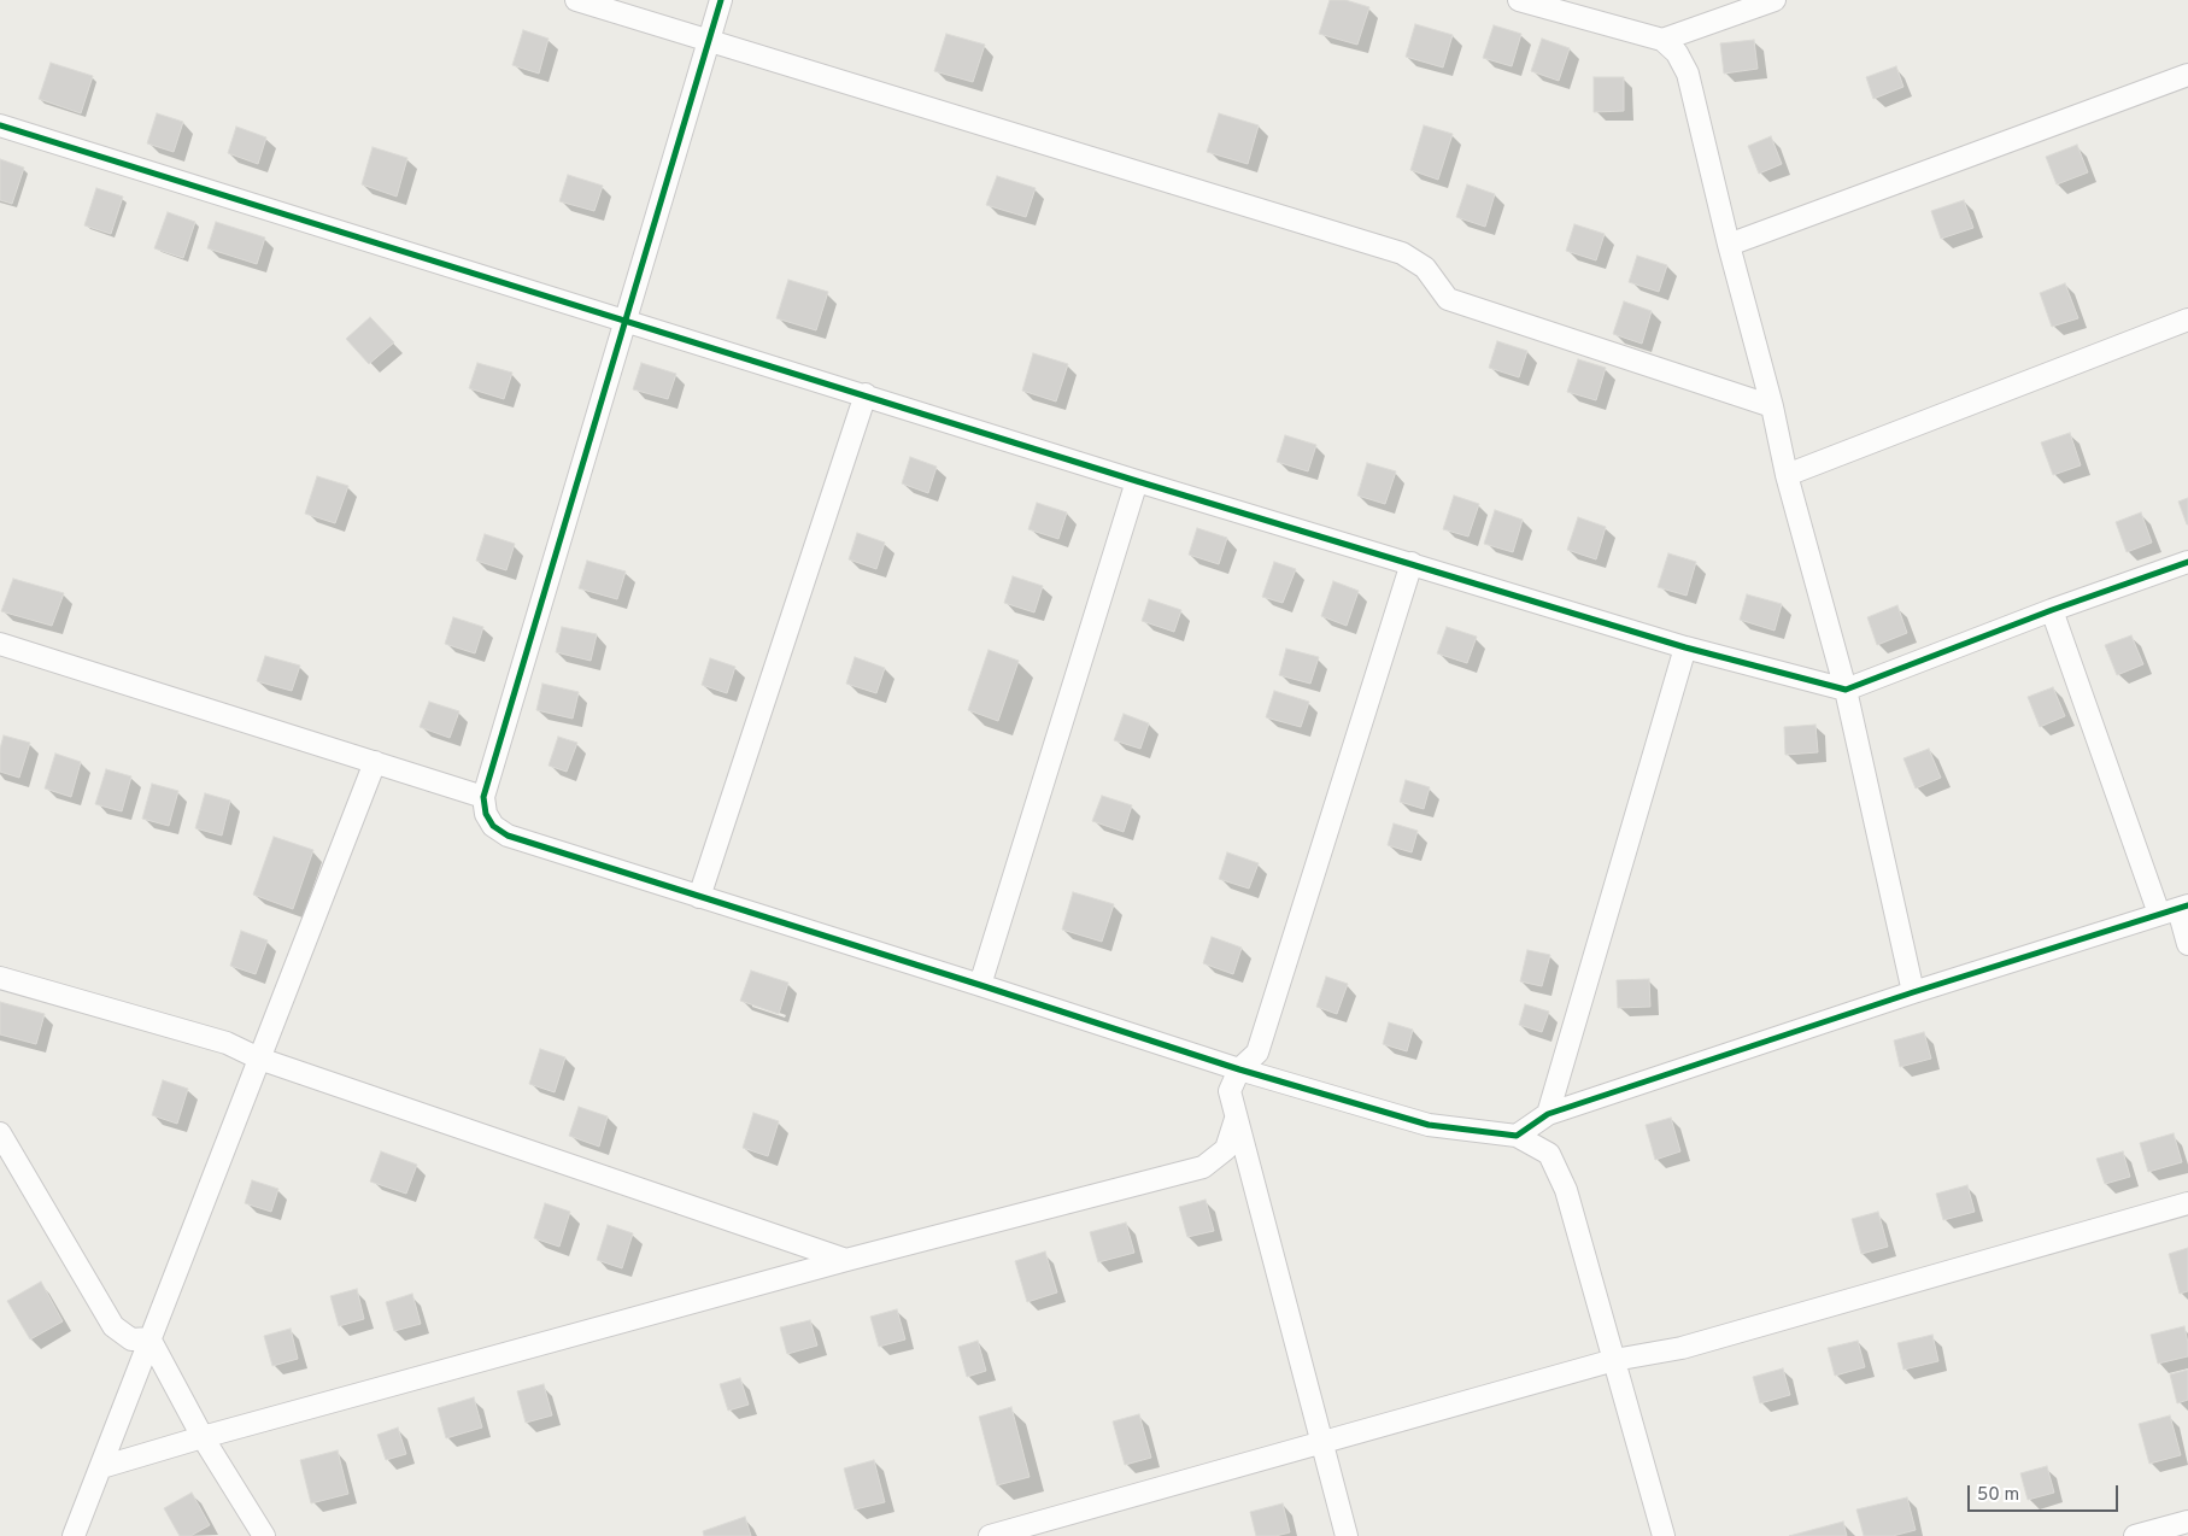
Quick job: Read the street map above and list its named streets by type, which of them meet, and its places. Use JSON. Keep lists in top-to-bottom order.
{
  "scale_bar": "50 m"
}
